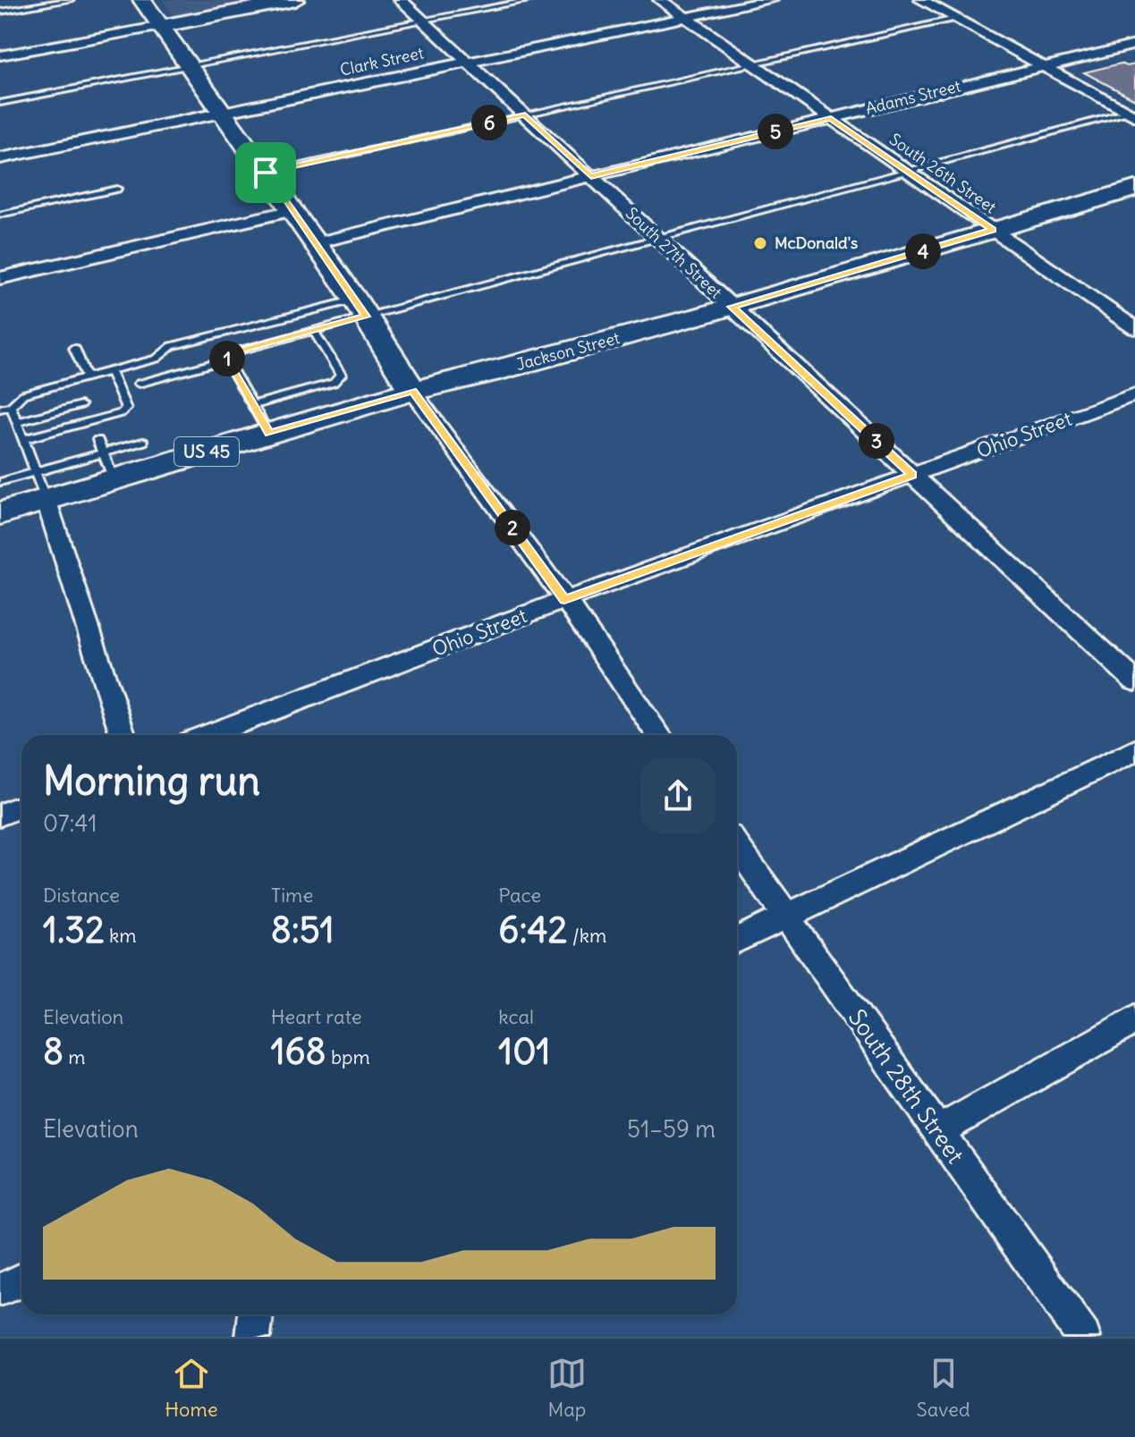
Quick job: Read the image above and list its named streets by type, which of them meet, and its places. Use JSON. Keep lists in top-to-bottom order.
{
  "streets": {
    "main road": ["Jackson Street", "US 45"],
    "street": [
      "Clark Street",
      "Adams Street",
      "South 26th Street",
      "South 27th Street",
      "Ohio Street",
      "South 28th Street"
    ]
  },
  "crossings": [
    ["Clark Street", "South 26th Street"],
    ["Clark Street", "South 27th Street"],
    ["Adams Street", "South 26th Street"],
    ["Adams Street", "South 27th Street"],
    ["South 26th Street", "Jackson Street"],
    ["South 27th Street", "Jackson Street"],
    ["South 27th Street", "Ohio Street"]
  ],
  "places": ["McDonald's"],
  "page": {
    "pins": [
      "6",
      "5",
      "4",
      "1",
      "3",
      "2"
    ],
    "heading": ["Morning run", "07:41"],
    "stats": [
      ["Distance", "1.32 km"],
      ["Time", "8:51"],
      ["Pace", "6:42 /km"],
      ["Elevation", "8 m"],
      ["Heart rate", "168 bpm"],
      ["kcal", "101"]
    ],
    "chart": ["Elevation", "51–59 m"],
    "tabs": ["Home", "Map", "Saved"]
  }
}
